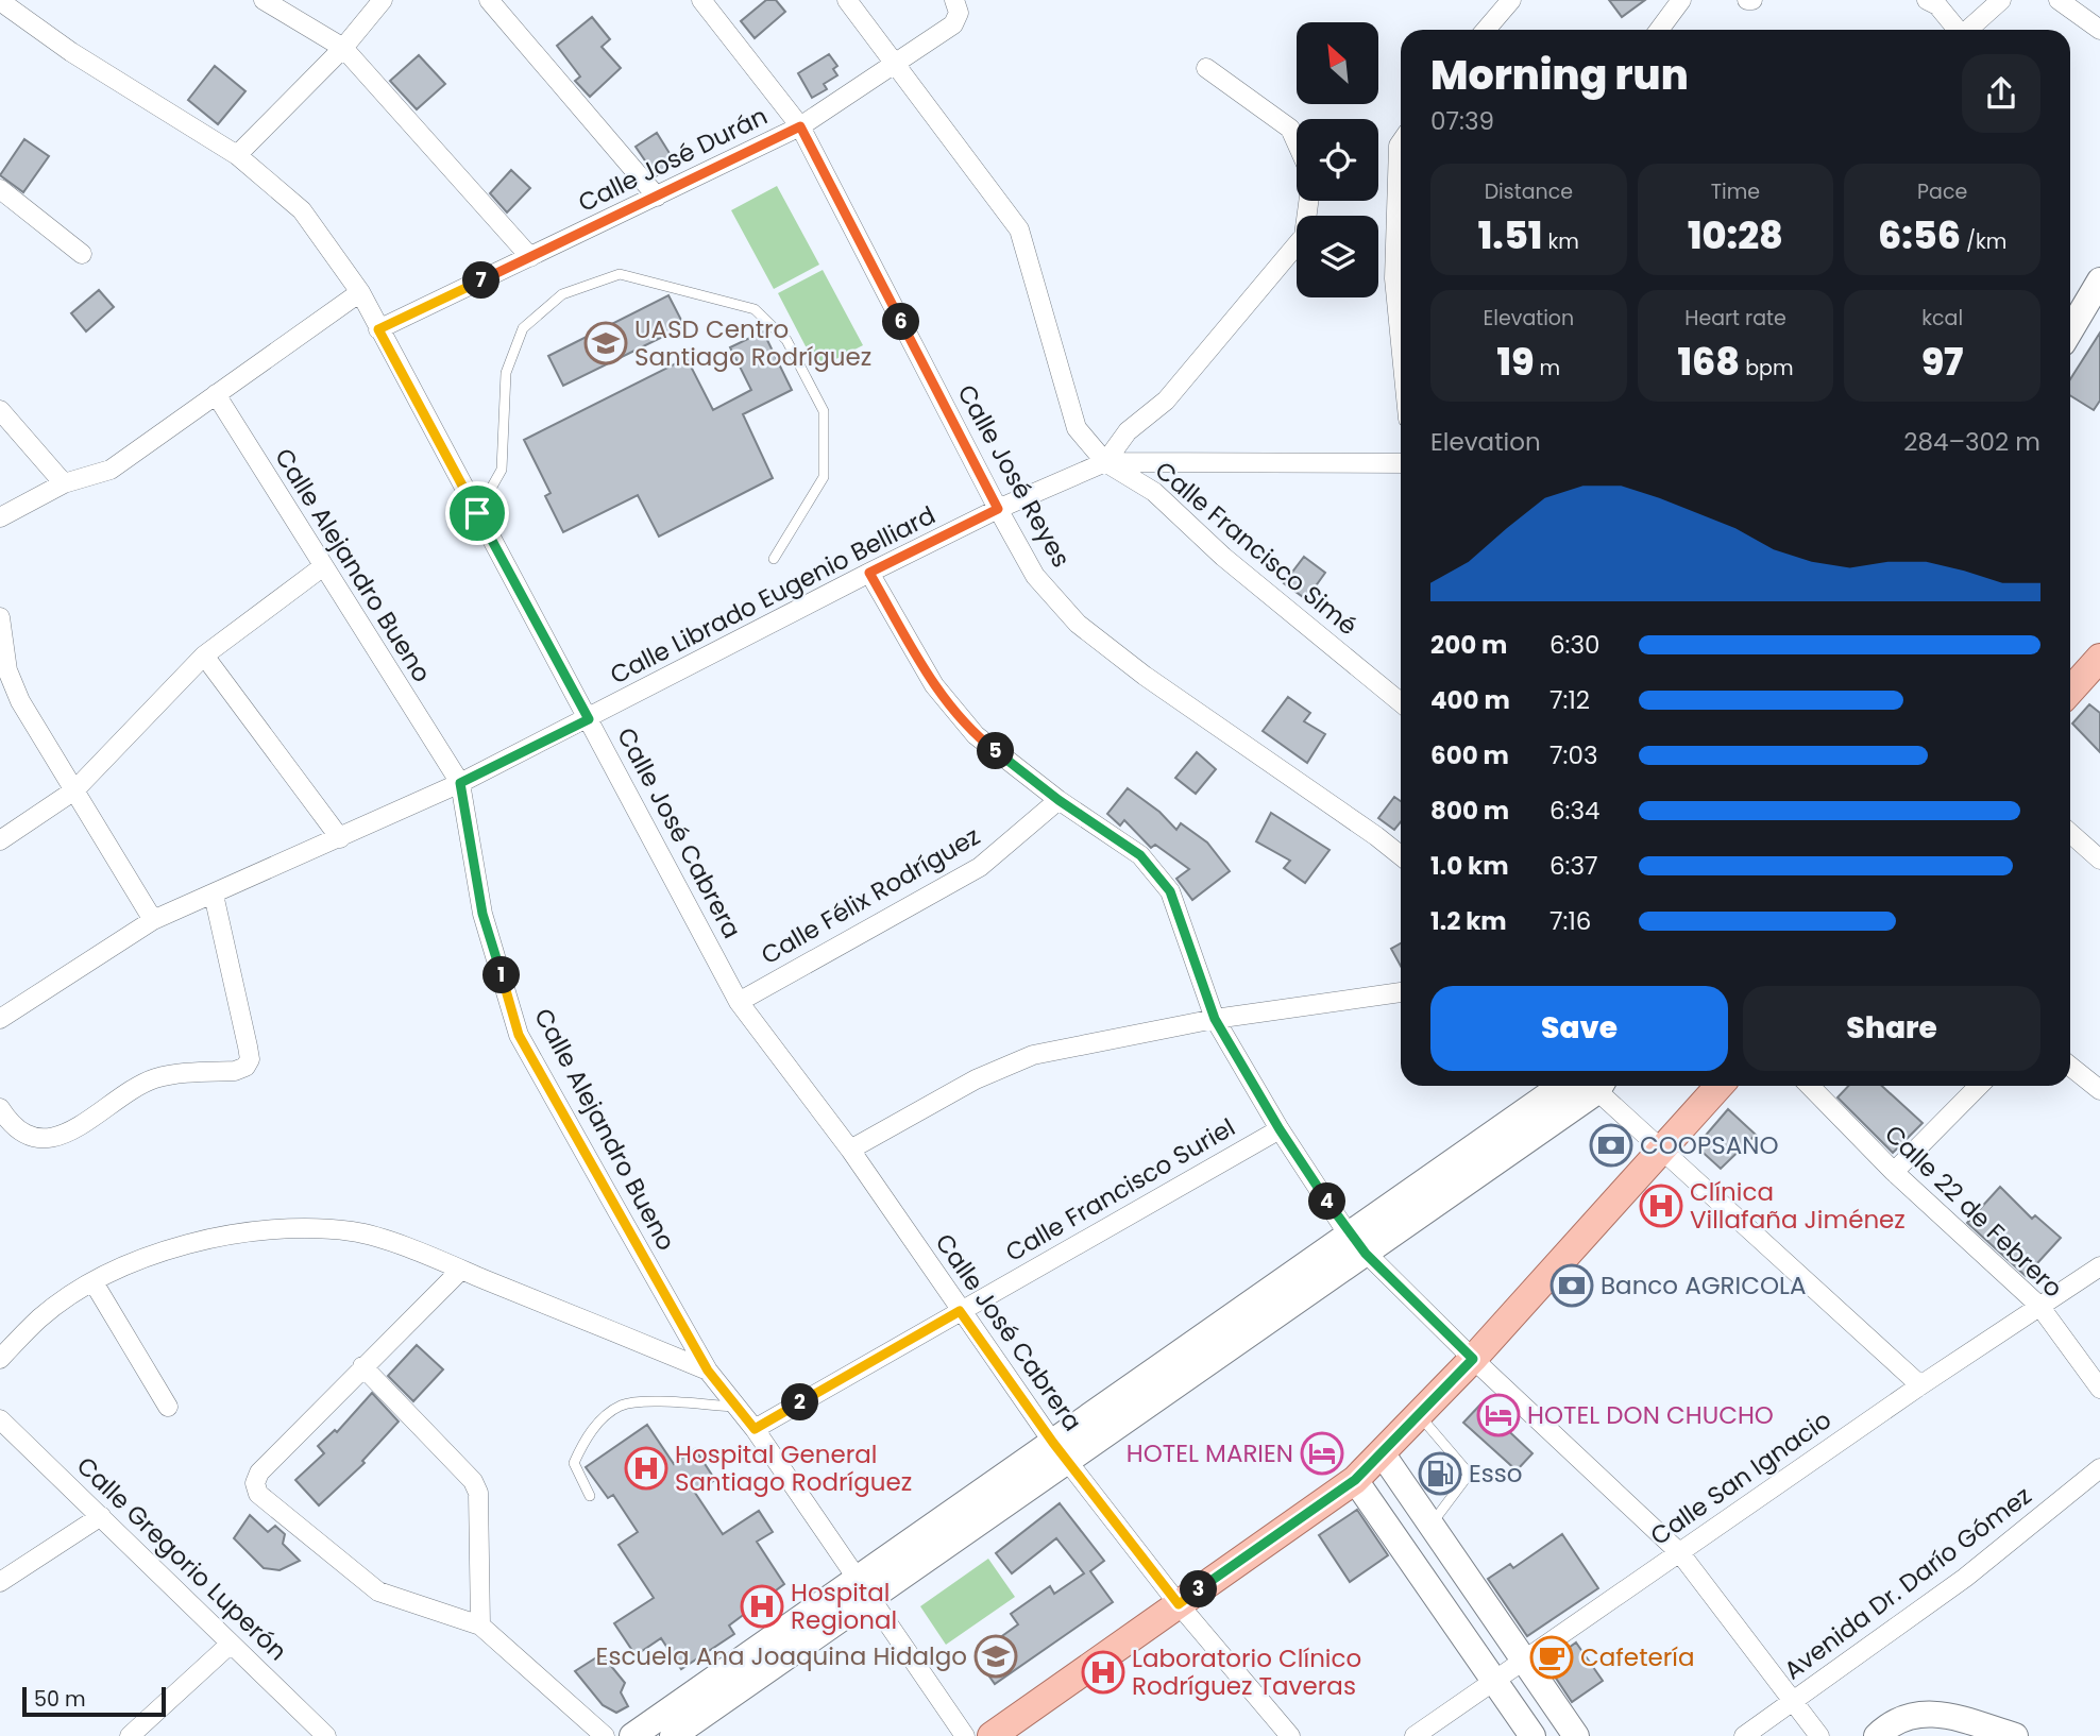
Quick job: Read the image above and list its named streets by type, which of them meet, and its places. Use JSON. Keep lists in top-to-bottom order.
{
  "streets": {
    "street": [
      "Calle José Durán",
      "Calle José Reyes",
      "Calle Francisco Simé",
      "Calle Alejandro Bueno",
      "Calle Librado Eugenio Belliard",
      "Calle José Cabrera",
      "Calle Félix Rodríguez",
      "Calle Francisco Suriel",
      "Calle 22 de Febrero",
      "Calle San Ignacio",
      "Calle Gregorio Luperón",
      "Avenida Dr. Darío Gómez"
    ]
  },
  "crossings": [
    ["Calle José Durán", "Calle José Reyes"],
    ["Calle José Durán", "Calle Francisco Simé"],
    ["Calle José Durán", "Calle José Cabrera"],
    ["Calle José Reyes", "Calle Librado Eugenio Belliard"],
    ["Calle Francisco Simé", "Calle Librado Eugenio Belliard"],
    ["Calle Alejandro Bueno", "Calle Librado Eugenio Belliard"],
    ["Calle Alejandro Bueno", "Calle Francisco Suriel"],
    ["Calle Librado Eugenio Belliard", "Calle José Cabrera"],
    ["Calle José Cabrera", "Calle Félix Rodríguez"],
    ["Calle José Cabrera", "Calle Francisco Suriel"],
    ["Calle 22 de Febrero", "Calle San Ignacio"]
  ],
  "places": {
    "school or university": ["UASD Centro Santiago Rodríguez", "Escuela Ana Joaquina Hidalgo"],
    "bank": ["COOPSANO", "Banco AGRICOLA"],
    "hospital": [
      "Clínica Villafaña Jiménez",
      "Hospital General Santiago Rodríguez",
      "Hospital Regional",
      "Laboratorio Clínico Rodríguez Taveras"
    ],
    "hotel": ["HOTEL DON CHUCHO", "HOTEL MARIEN"],
    "fuel station": ["Esso"],
    "cafe": ["Cafetería"]
  },
  "scale_bar": "50 m",
  "north": "top left",
  "page": {
    "heading": ["Morning run", "07:39"],
    "stats": [
      ["Distance", "1.51 km"],
      ["Time", "10:28"],
      ["Pace", "6:56 /km"],
      ["Elevation", "19 m"],
      ["Heart rate", "168 bpm"],
      ["kcal", "97"]
    ],
    "pins": [
      "7",
      "6",
      "5",
      "1",
      "4",
      "2",
      "3"
    ],
    "chart": ["Elevation", "284–302 m"],
    "list": [
      {
        "name": "200 m",
        "note": "6:30"
      },
      {
        "name": "400 m",
        "note": "7:12"
      },
      {
        "name": "600 m",
        "note": "7:03"
      },
      {
        "name": "800 m",
        "note": "6:34"
      },
      {
        "name": "1.0 km",
        "note": "6:37"
      },
      {
        "name": "1.2 km",
        "note": "7:16"
      }
    ],
    "buttons": ["Save", "Share"],
    "scale": "50 m"
  }
}
